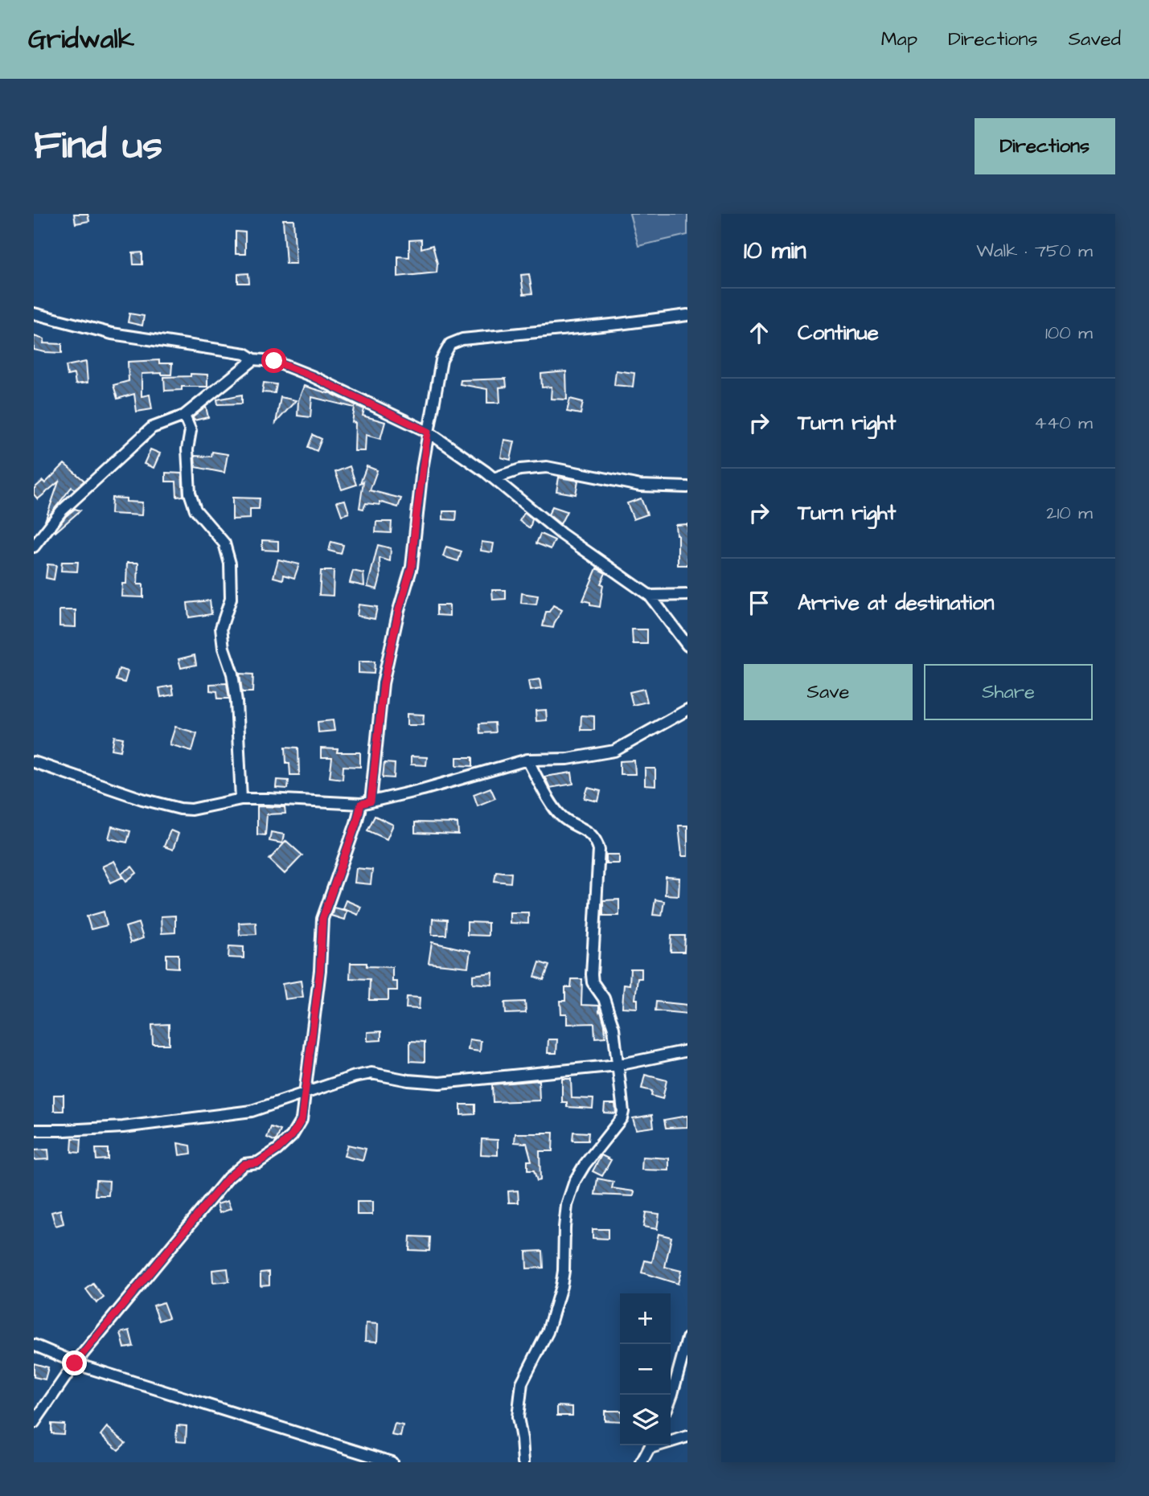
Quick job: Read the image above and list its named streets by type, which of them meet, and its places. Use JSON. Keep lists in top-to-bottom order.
{
  "page": {
    "header": "Gridwalk",
    "nav": ["Map", "Directions", "Saved"],
    "buttons": [
      "Directions",
      ["Save", "Share"]
    ],
    "title": "Find us",
    "heading": ["10 min", "Walk · 750 m"],
    "list": [
      ["Continue", "100 m"],
      ["Turn right", "440 m"],
      ["Turn right", "210 m"],
      "Arrive at destination"
    ],
    "map_buttons": ["+", "−"]
  }
}
